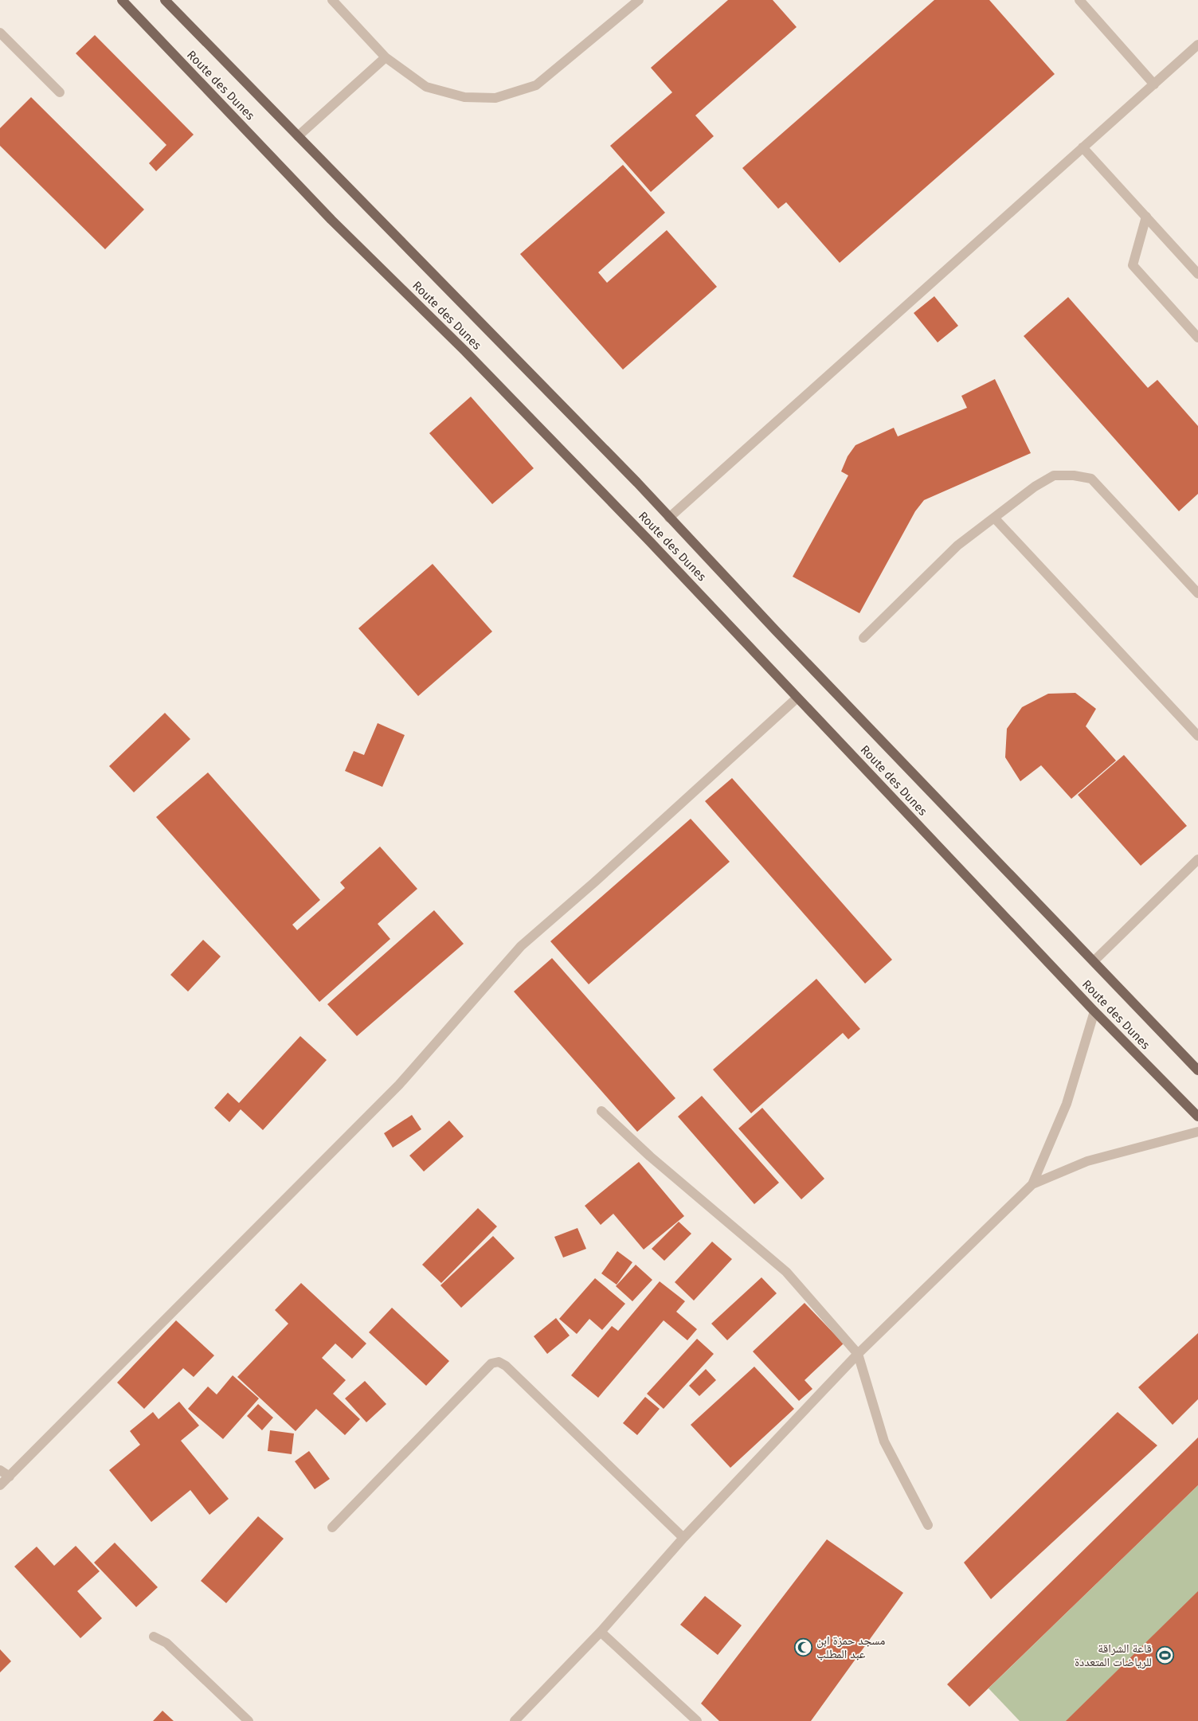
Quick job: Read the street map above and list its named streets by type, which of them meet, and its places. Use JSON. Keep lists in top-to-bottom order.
{
  "streets": {
    "main road": ["Route des Dunes"]
  },
  "places": {
    "mosque": ["مسجد حمزة ابن عبد المطلب"],
    "sports": ["قاعة الشراقة للرياضات المتعددة"]
  }
}
